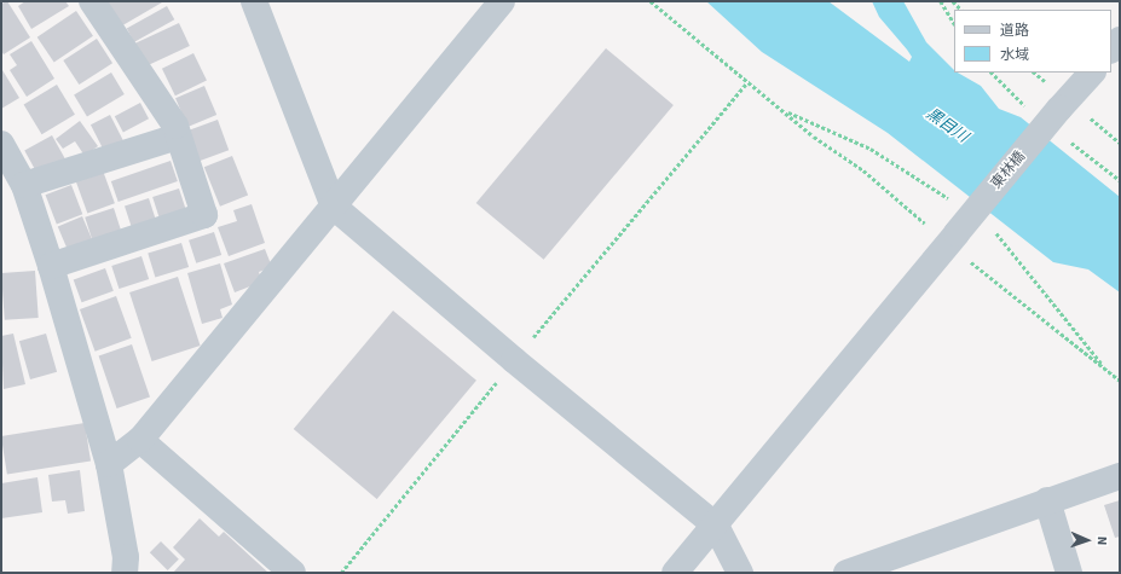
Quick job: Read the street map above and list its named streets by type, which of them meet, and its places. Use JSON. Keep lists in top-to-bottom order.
{
  "streets": {
    "street": ["東林橋"]
  },
  "water": ["黒目川"],
  "legend": ["道路", "水域"],
  "north": "right"
}
